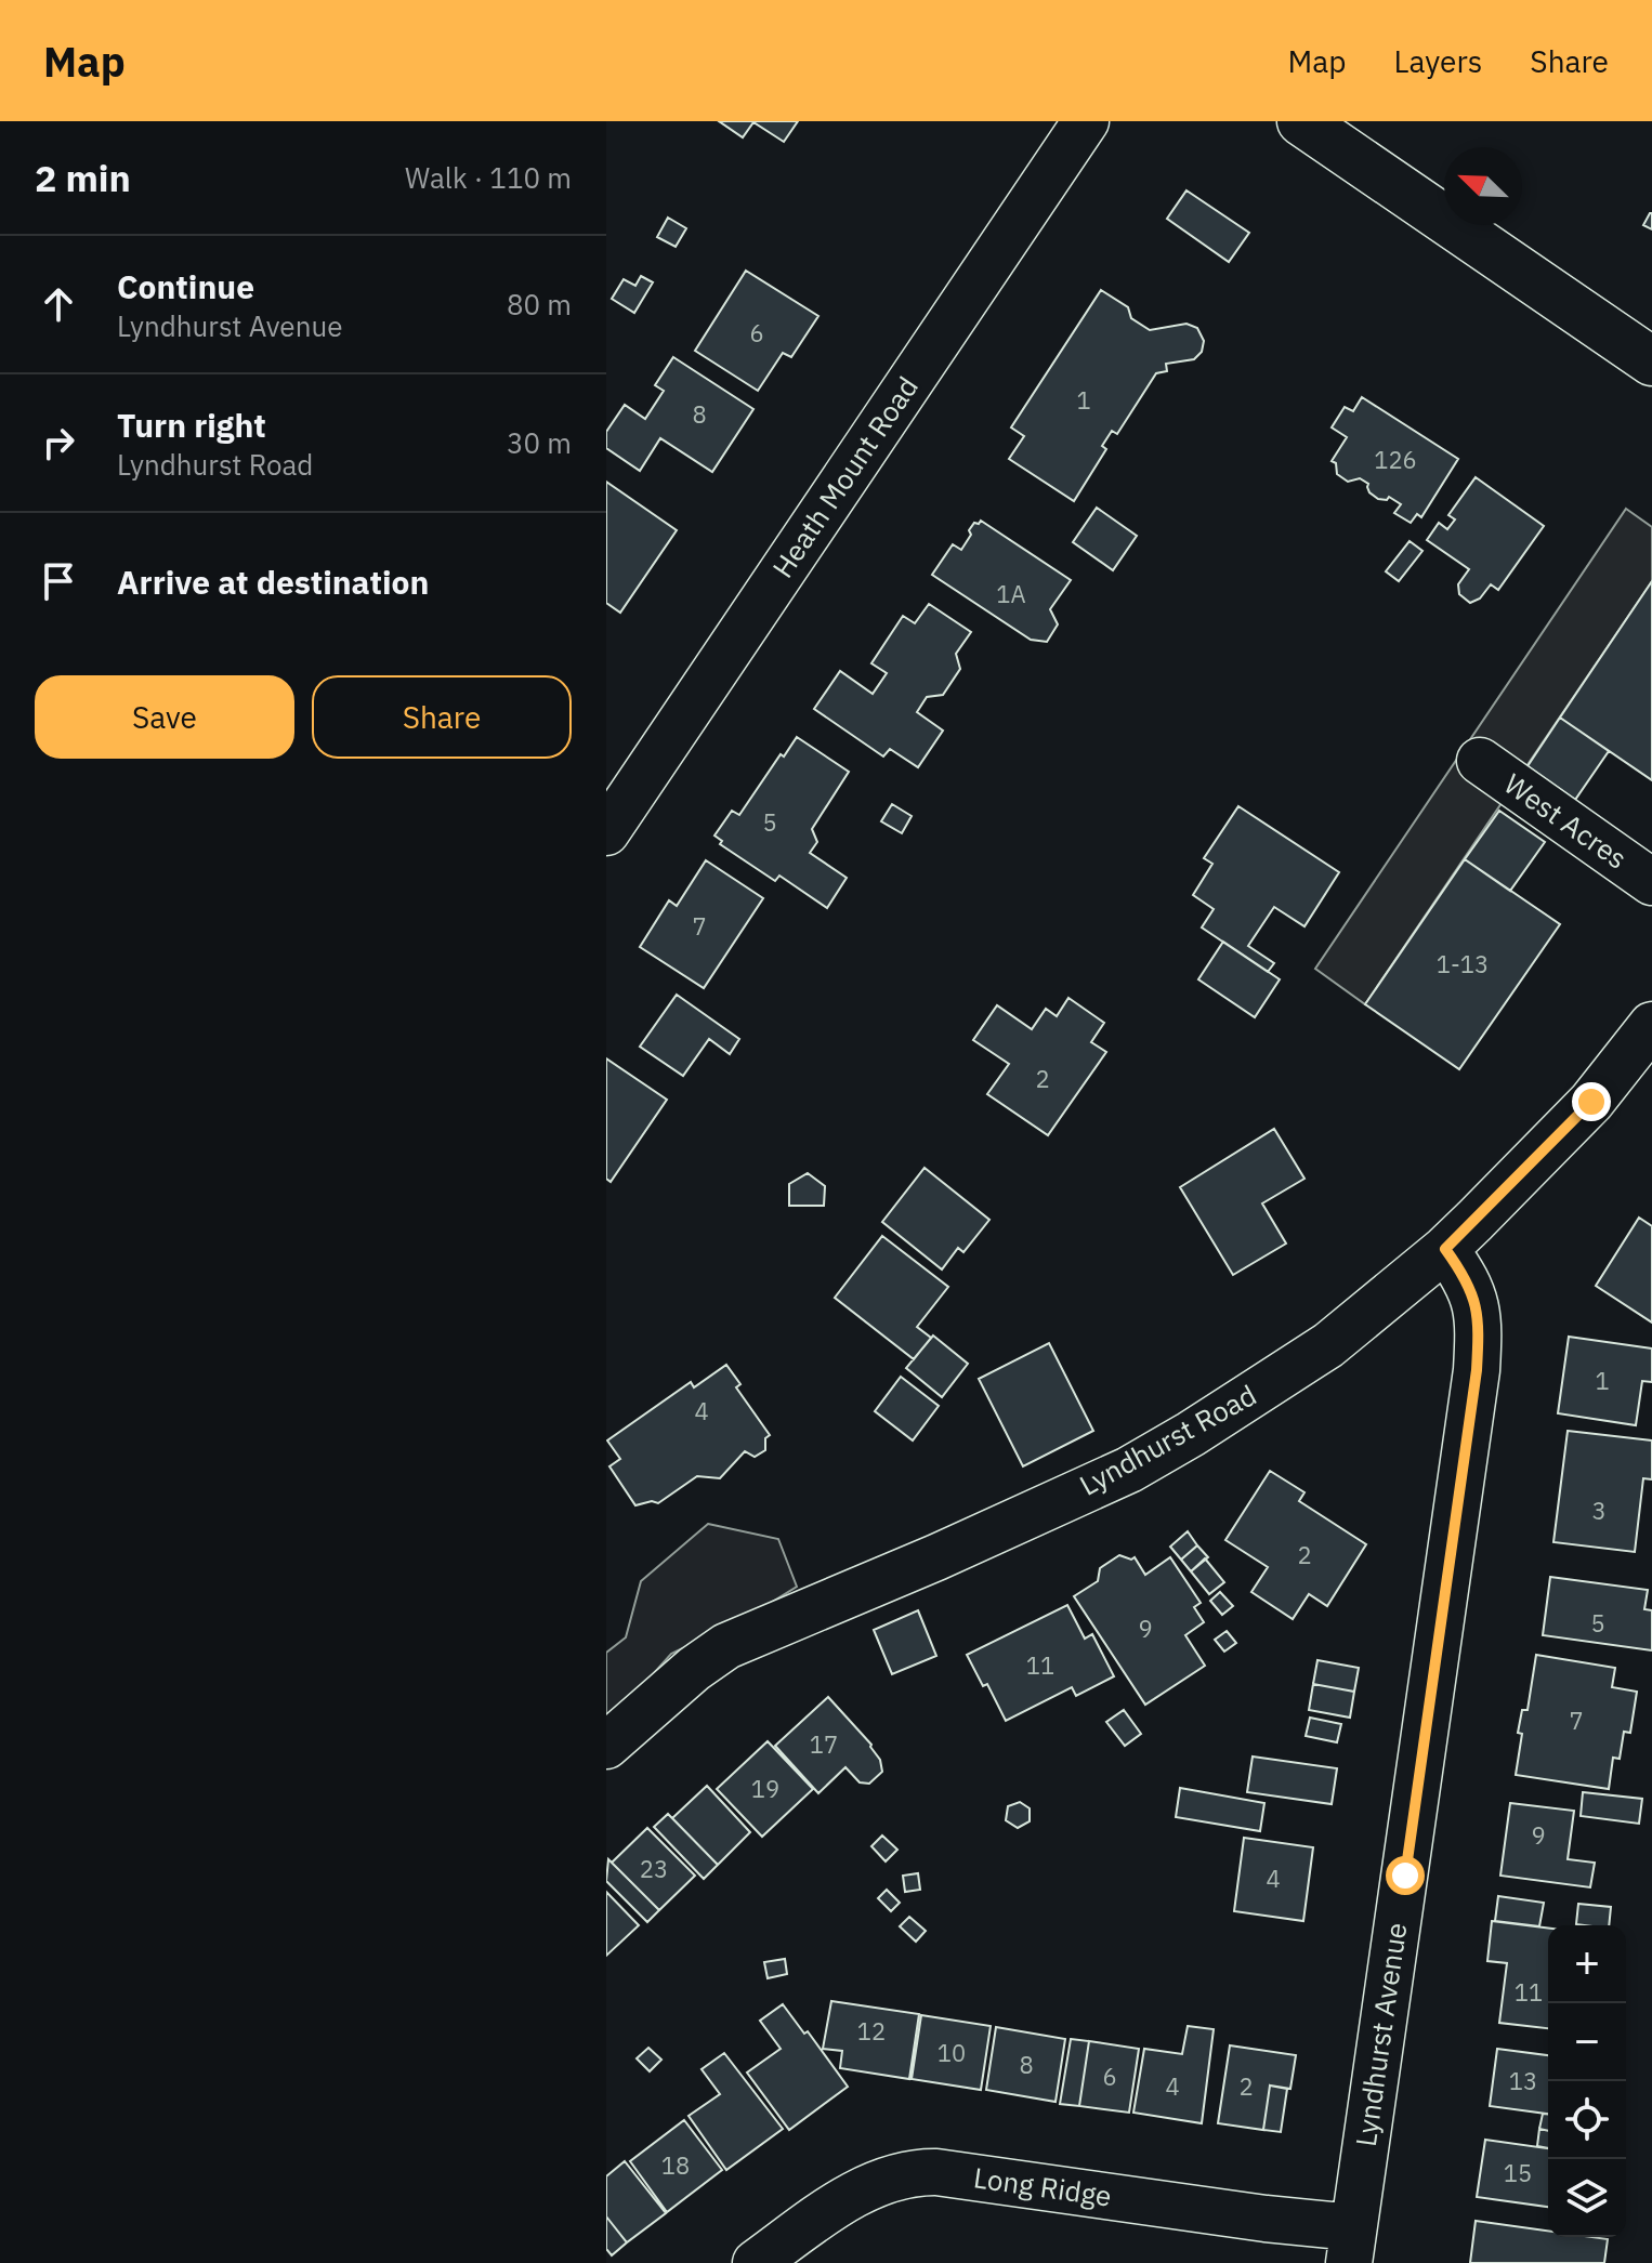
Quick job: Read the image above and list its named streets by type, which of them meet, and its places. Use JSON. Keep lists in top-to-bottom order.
{
  "streets": {
    "street": [
      "Heath Mount Road",
      "West Acres",
      "Lyndhurst Road",
      "Lyndhurst Avenue",
      "Long Ridge"
    ]
  },
  "crossings": [
    ["Lyndhurst Road", "Lyndhurst Avenue"],
    ["Lyndhurst Avenue", "Long Ridge"]
  ],
  "house_numbers": [
    "6",
    "1",
    "8",
    "126",
    "1A",
    "5",
    "7",
    "1-13",
    "2",
    "1",
    "4",
    "3",
    "2",
    "5",
    "9",
    "11",
    "7",
    "17",
    "19",
    "9",
    "23",
    "4",
    "11",
    "12",
    "10",
    "8",
    "6",
    "13",
    "4",
    "2",
    "18",
    "15"
  ],
  "north": "top left",
  "page": {
    "header": "Map",
    "nav": ["Map", "Layers", "Share"],
    "heading": ["2 min", "Walk · 110 m"],
    "list": [
      ["Continue", "Lyndhurst Avenue", "80 m"],
      ["Turn right", "Lyndhurst Road", "30 m"],
      "Arrive at destination"
    ],
    "buttons": ["Save", "Share"],
    "map_buttons": ["+", "−"]
  }
}
